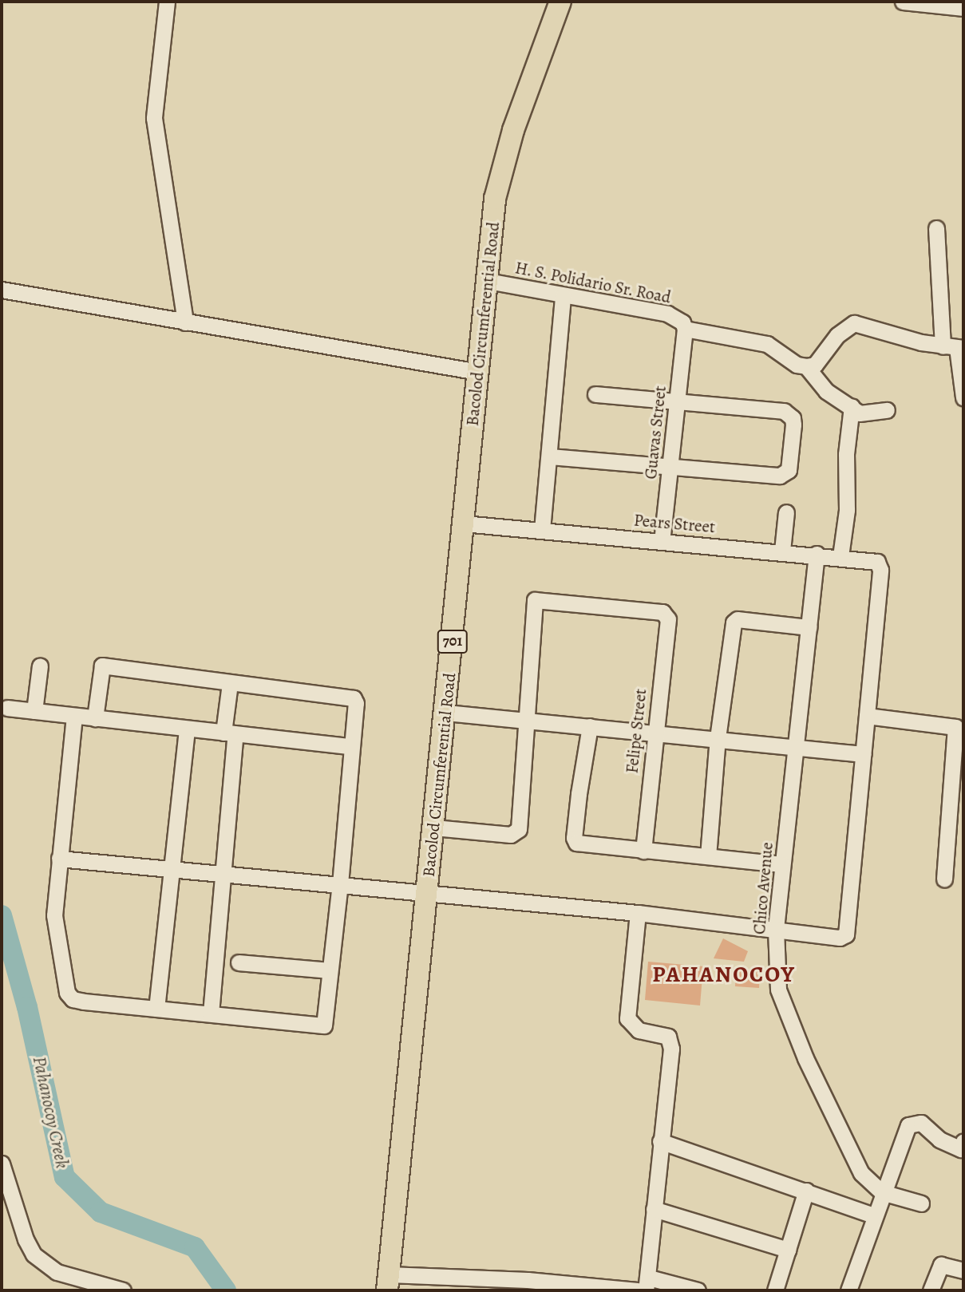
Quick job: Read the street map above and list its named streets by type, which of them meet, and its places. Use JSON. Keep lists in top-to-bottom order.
{
  "streets": {
    "main road": ["Bacolod Circumferential Road", "701"],
    "street": [
      "H. S. Polidario Sr. Road",
      "Guavas Street",
      "Pears Street",
      "Felipe Street",
      "Chico Avenue"
    ]
  },
  "crossings": [
    ["H. S. Polidario Sr. Road", "Bacolod Circumferential Road"],
    ["H. S. Polidario Sr. Road", "Guavas Street"],
    ["Bacolod Circumferential Road", "Pears Street"],
    ["Guavas Street", "Pears Street"],
    ["Pears Street", "Chico Avenue"]
  ],
  "districts": ["PAHANOCOY"],
  "water": ["Pahanocoy Creek"]
}
